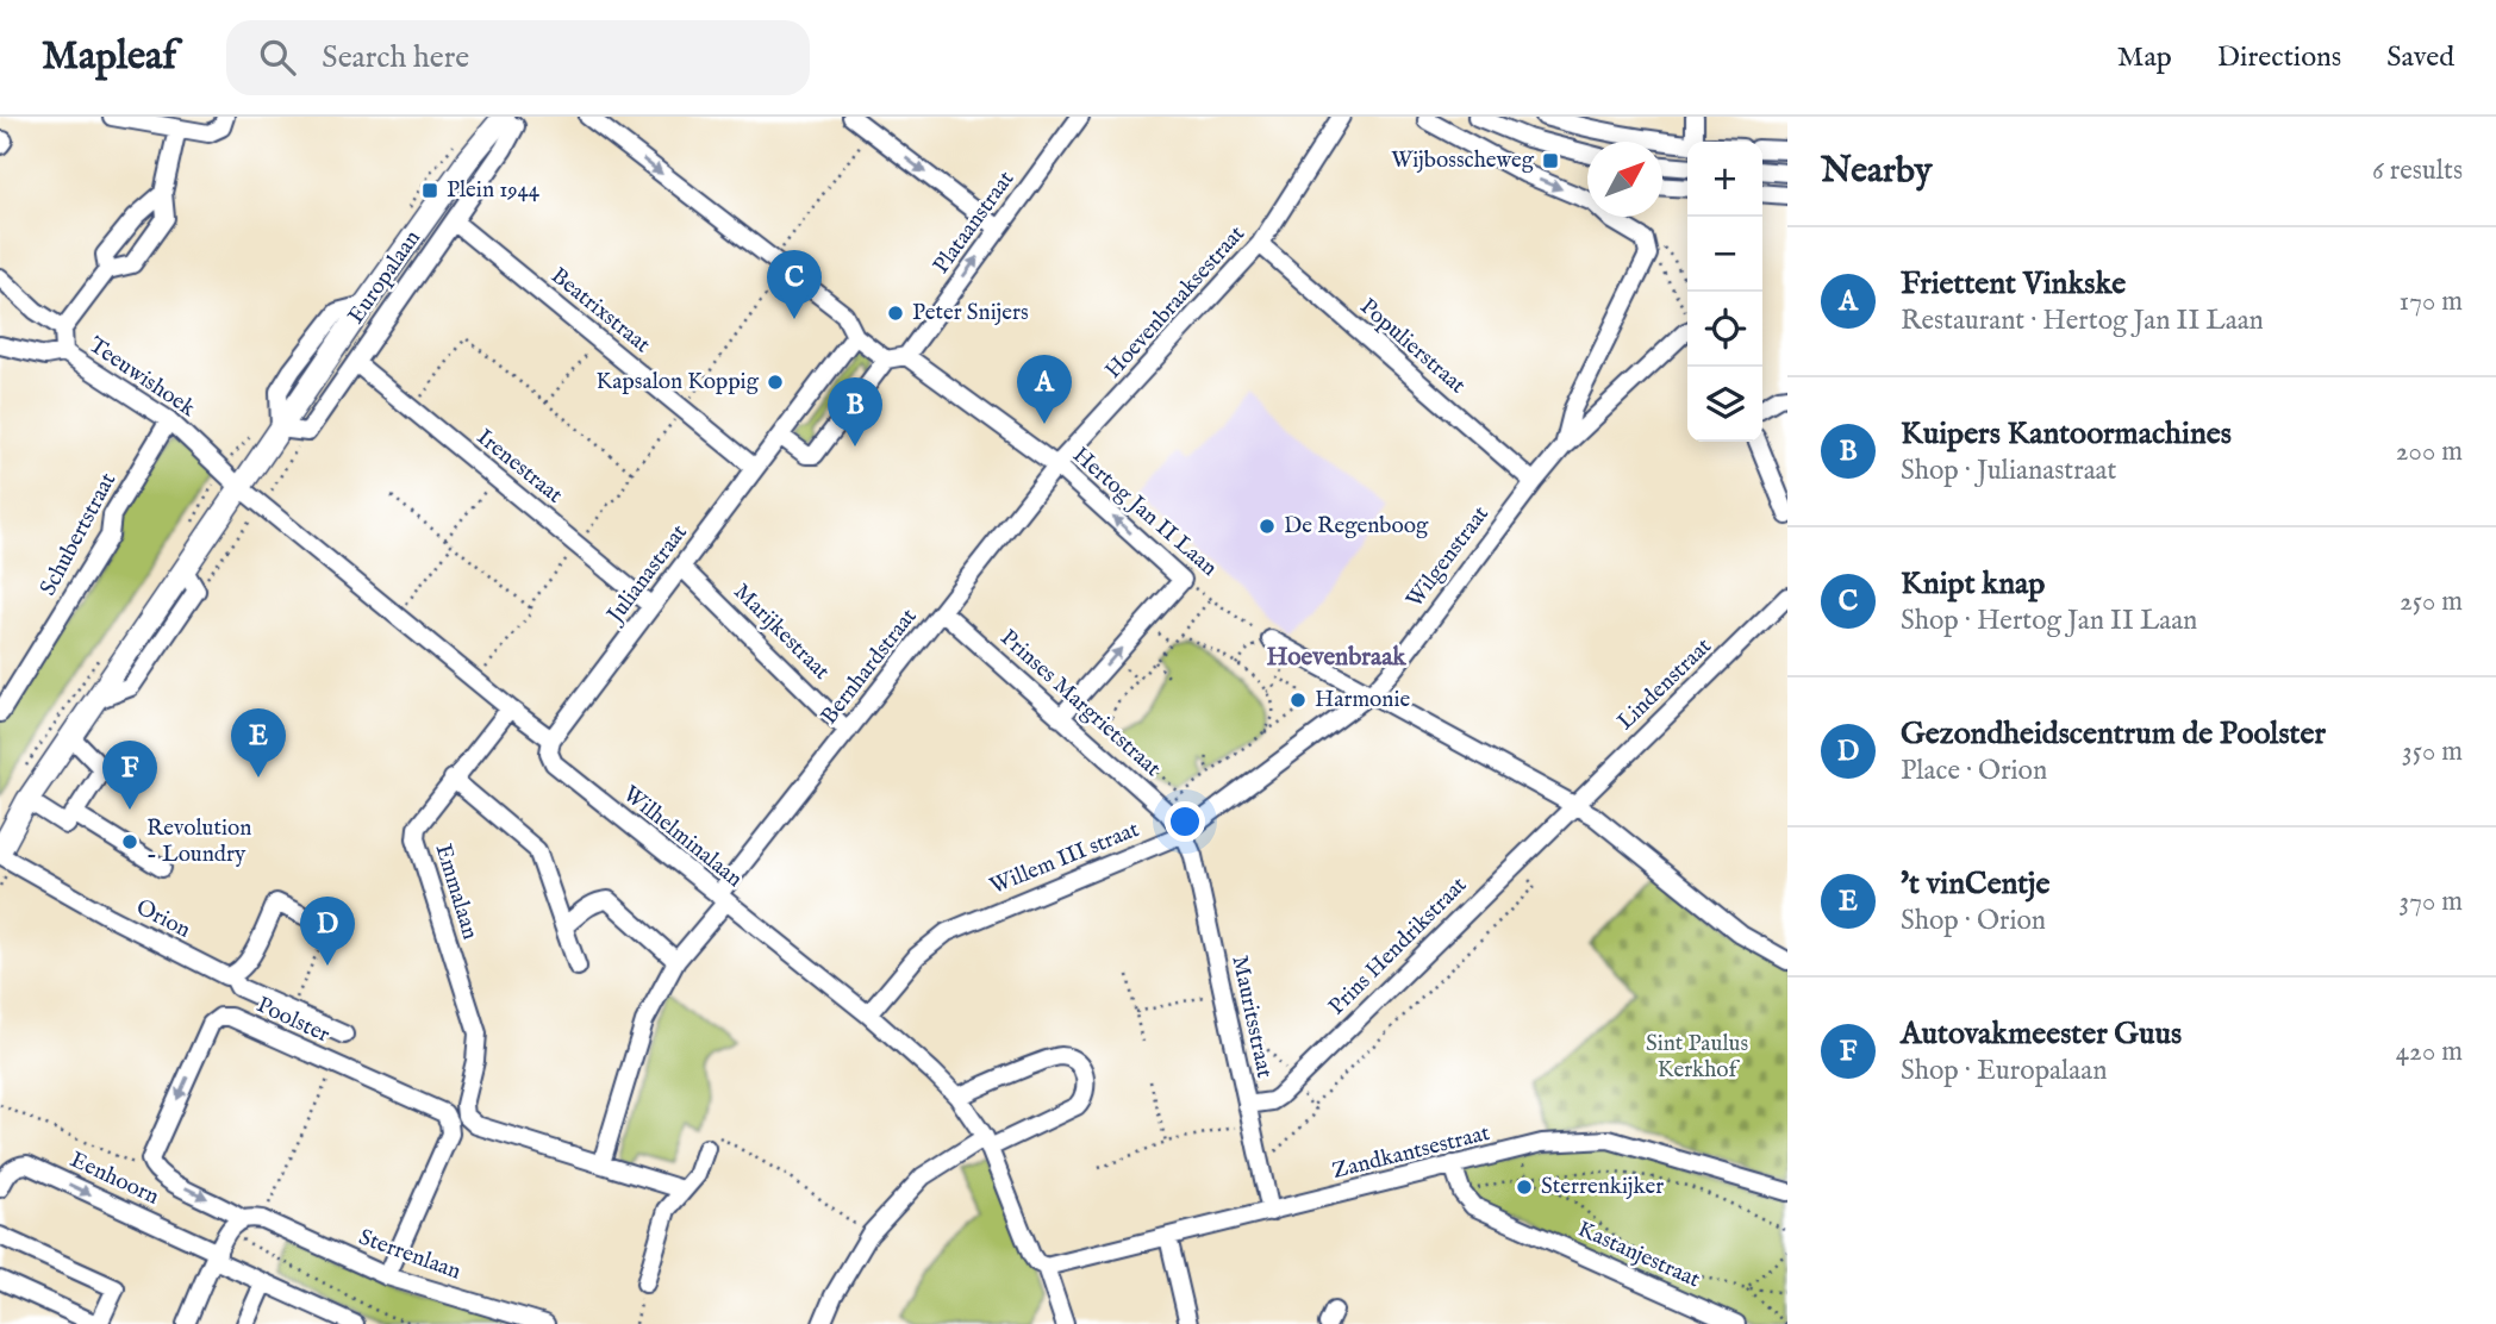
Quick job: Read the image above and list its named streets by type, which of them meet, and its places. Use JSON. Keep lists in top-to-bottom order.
{
  "streets": {
    "main road": ["Europalaan"],
    "street": [
      "Plataanstraat",
      "Hoevenbraaksestraat",
      "Beatrixstraat",
      "Populierstraat",
      "Teeuwishoek",
      "Irenestraat",
      "Hertog Jan II Laan",
      "Schubertstraat",
      "Wilgenstraat",
      "Julianastraat",
      "Marijkestraat",
      "Bernhardstraat",
      "Lindenstraat",
      "Prinses Margrietstraat",
      "Wilhelminalaan",
      "Willem III straat",
      "Emmalaan",
      "Orion",
      "Prins Hendrikstraat",
      "Mauritsstraat",
      "Poolster",
      "Zandkantsestraat",
      "Eenhoorn",
      "Sterrenlaan",
      "Kastanjestraat"
    ]
  },
  "crossings": [
    ["Plataanstraat", "Hertog Jan II Laan"],
    ["Europalaan", "Beatrixstraat"],
    ["Europalaan", "Teeuwishoek"],
    ["Europalaan", "Irenestraat"],
    ["Europalaan", "Wilhelminalaan"],
    ["Europalaan", "Orion"],
    ["Hoevenbraaksestraat", "Populierstraat"],
    ["Hoevenbraaksestraat", "Hertog Jan II Laan"],
    ["Hoevenbraaksestraat", "Bernhardstraat"],
    ["Beatrixstraat", "Julianastraat"],
    ["Populierstraat", "Wilgenstraat"],
    ["Teeuwishoek", "Schubertstraat"],
    ["Teeuwishoek", "Wilhelminalaan"],
    ["Irenestraat", "Julianastraat"],
    ["Hertog Jan II Laan", "Bernhardstraat"],
    ["Wilgenstraat", "Willem III straat"],
    ["Julianastraat", "Marijkestraat"],
    ["Julianastraat", "Wilhelminalaan"],
    ["Marijkestraat", "Bernhardstraat"],
    ["Bernhardstraat", "Prinses Margrietstraat"],
    ["Bernhardstraat", "Wilhelminalaan"],
    ["Lindenstraat", "Prins Hendrikstraat"],
    ["Prinses Margrietstraat", "Willem III straat"],
    ["Prinses Margrietstraat", "Mauritsstraat"],
    ["Wilhelminalaan", "Willem III straat"],
    ["Wilhelminalaan", "Emmalaan"],
    ["Wilhelminalaan", "Zandkantsestraat"],
    ["Willem III straat", "Mauritsstraat"],
    ["Emmalaan", "Poolster"],
    ["Emmalaan", "Sterrenlaan"],
    ["Prins Hendrikstraat", "Mauritsstraat"],
    ["Mauritsstraat", "Zandkantsestraat"]
  ],
  "one_way": ["Plataanstraat", "Hertog Jan II Laan"],
  "districts": ["Hoevenbraak"],
  "parks": ["Sint Paulus Kerkhof"],
  "places": {
    "transit": ["Wijbosscheweg", "Plein 1944"],
    "other": [
      "Peter Snijers",
      "Kapsalon Koppig",
      "De Regenboog",
      "Harmonie",
      "Revolution - Loundry",
      "Sterrenkijker"
    ]
  },
  "north": "top right",
  "page": {
    "header": "Mapleaf",
    "search": "Search here",
    "nav": ["Map", "Directions", "Saved"],
    "heading": ["Nearby", "6 results"],
    "map_buttons": ["+", "−"],
    "list": [
      {
        "mark": "A",
        "name": "Friettent Vinkske",
        "note": "Restaurant · Hertog Jan II Laan",
        "value": "170 m"
      },
      {
        "mark": "B",
        "name": "Kuipers Kantoormachines",
        "note": "Shop · Julianastraat",
        "value": "200 m"
      },
      {
        "mark": "C",
        "name": "Knipt knap",
        "note": "Shop · Hertog Jan II Laan",
        "value": "250 m"
      },
      {
        "mark": "D",
        "name": "Gezondheidscentrum de Poolster",
        "note": "Place · Orion",
        "value": "350 m"
      },
      {
        "mark": "E",
        "name": "'t vinCentje",
        "note": "Shop · Orion",
        "value": "370 m"
      },
      {
        "mark": "F",
        "name": "Autovakmeester Guus",
        "note": "Shop · Europalaan",
        "value": "420 m"
      }
    ],
    "pins": [
      "C",
      "A",
      "B",
      "E",
      "F",
      "D"
    ]
  }
}
